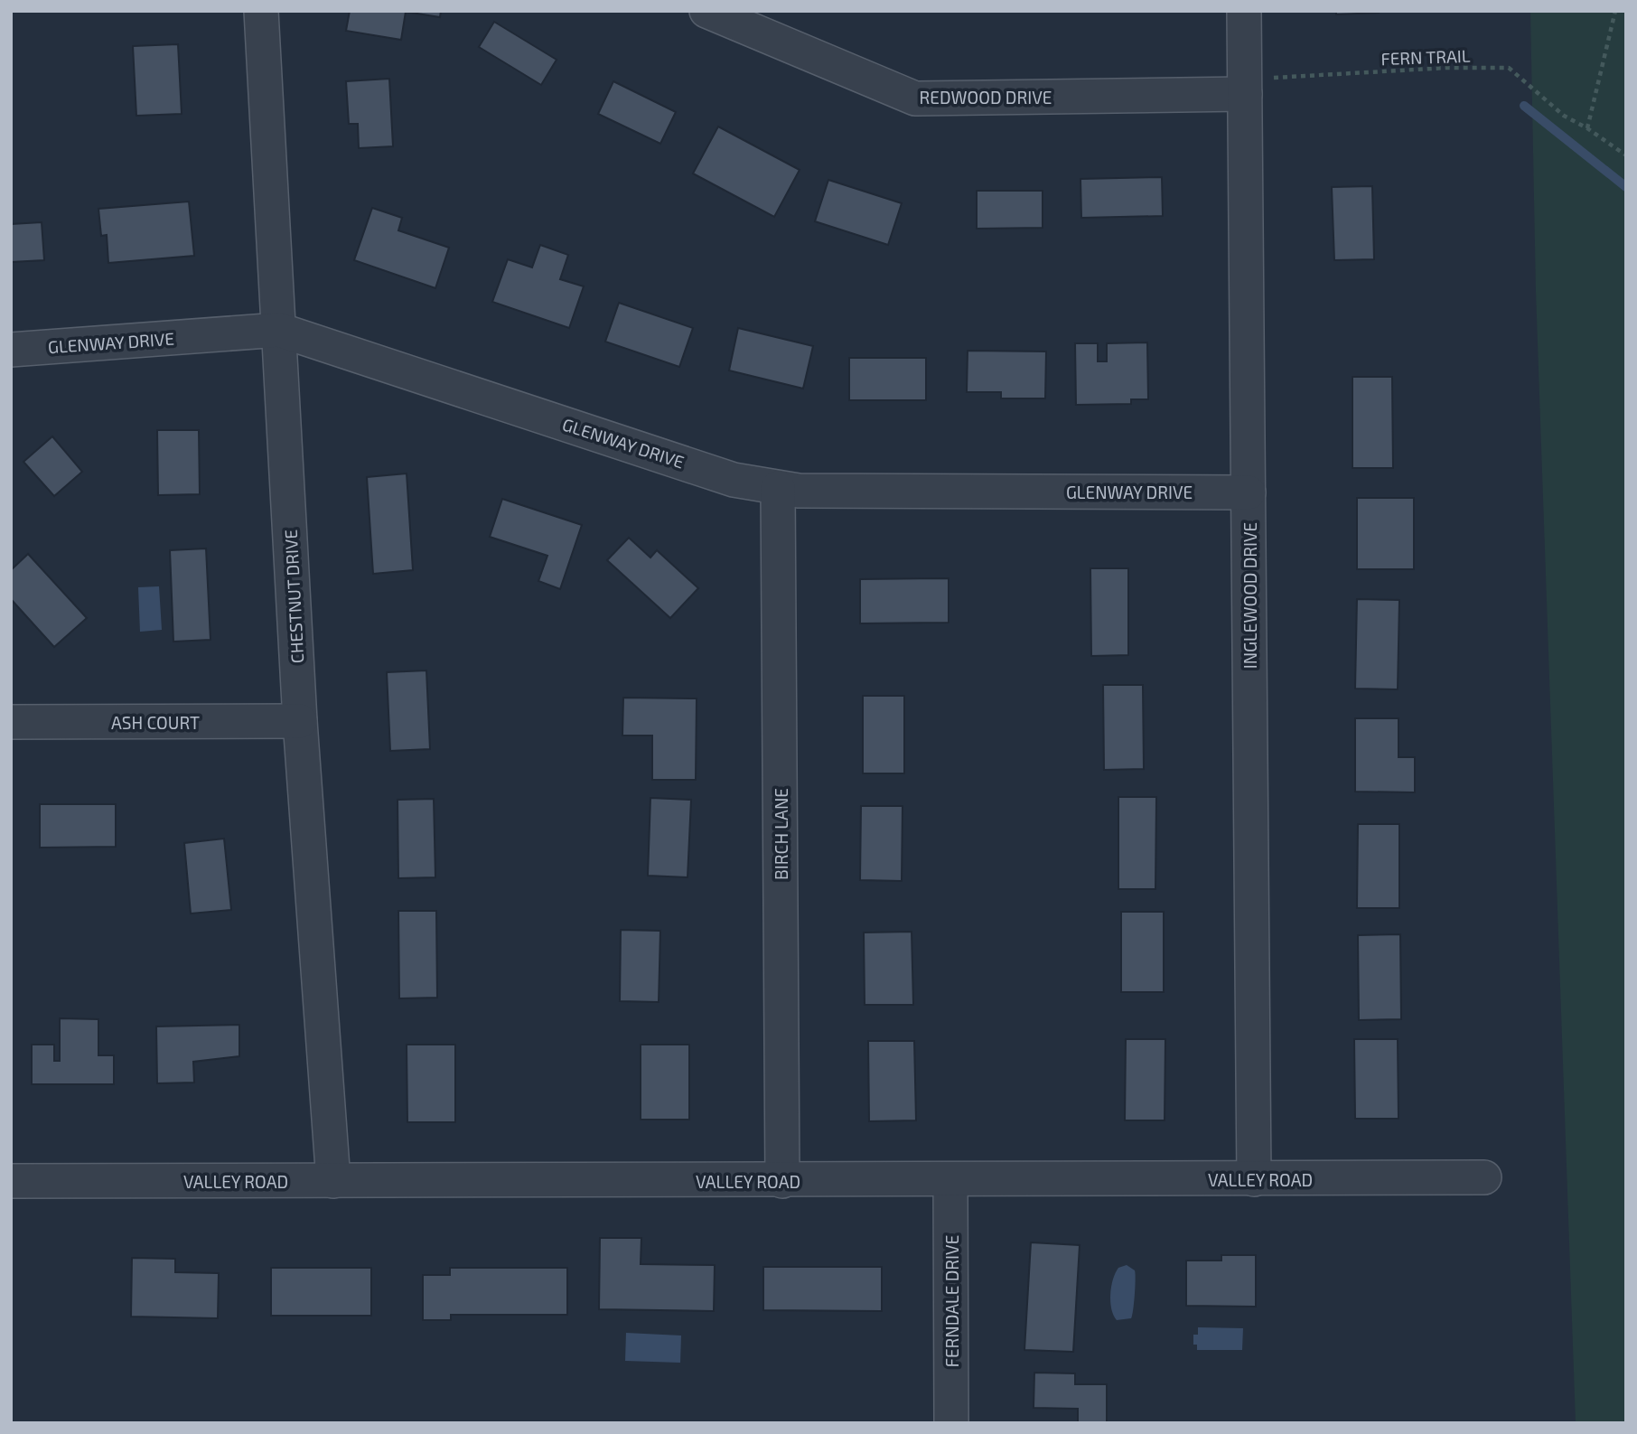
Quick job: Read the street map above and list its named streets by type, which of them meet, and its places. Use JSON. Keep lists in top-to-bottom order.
{
  "streets": {
    "street": [
      "REDWOOD DRIVE",
      "GLENWAY DRIVE",
      "INGLEWOOD DRIVE",
      "CHESTNUT DRIVE",
      "ASH COURT",
      "BIRCH LANE",
      "VALLEY ROAD",
      "FERNDALE DRIVE"
    ],
    "path": ["FERN TRAIL"]
  },
  "crossings": [
    ["FERN TRAIL", "REDWOOD DRIVE"],
    ["FERN TRAIL", "INGLEWOOD DRIVE"],
    ["REDWOOD DRIVE", "INGLEWOOD DRIVE"],
    ["GLENWAY DRIVE", "INGLEWOOD DRIVE"],
    ["GLENWAY DRIVE", "CHESTNUT DRIVE"],
    ["GLENWAY DRIVE", "BIRCH LANE"],
    ["INGLEWOOD DRIVE", "VALLEY ROAD"],
    ["CHESTNUT DRIVE", "ASH COURT"],
    ["CHESTNUT DRIVE", "VALLEY ROAD"],
    ["BIRCH LANE", "VALLEY ROAD"],
    ["VALLEY ROAD", "FERNDALE DRIVE"]
  ]
}
